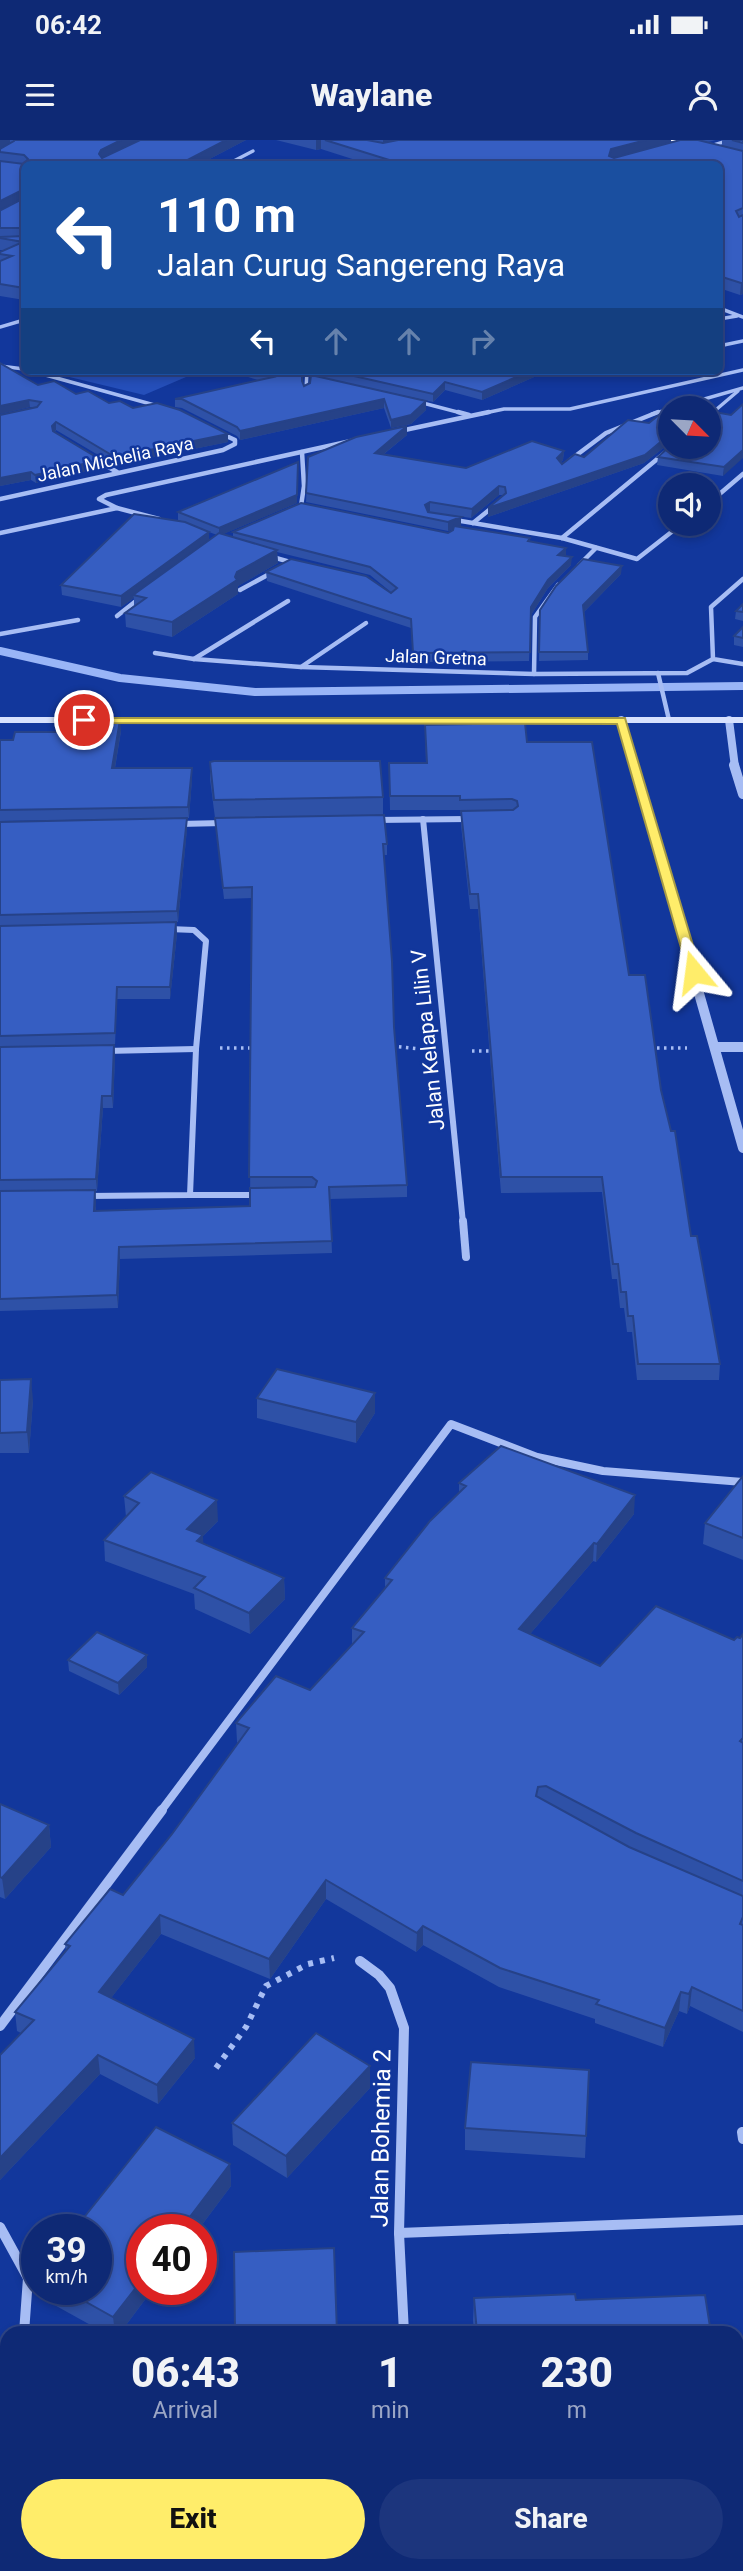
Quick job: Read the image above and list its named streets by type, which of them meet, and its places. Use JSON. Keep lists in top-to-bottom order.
{
  "streets": {
    "street": [
      "Jalan Michelia Raya",
      "Jalan Gretna",
      "Jalan Kelapa Lilin V",
      "Jalan Bohemia 2"
    ]
  },
  "north": "bottom right",
  "page": {
    "status": "06:42",
    "header": "Waylane",
    "turn": ["110 m", "Jalan Curug Sangereng Raya"],
    "speed": "39 km/h",
    "limit": "40",
    "eta": [
      "06:43",
      "Arrival",
      "1",
      "min",
      "230",
      "m"
    ],
    "buttons": ["Exit", "Share"]
  }
}
